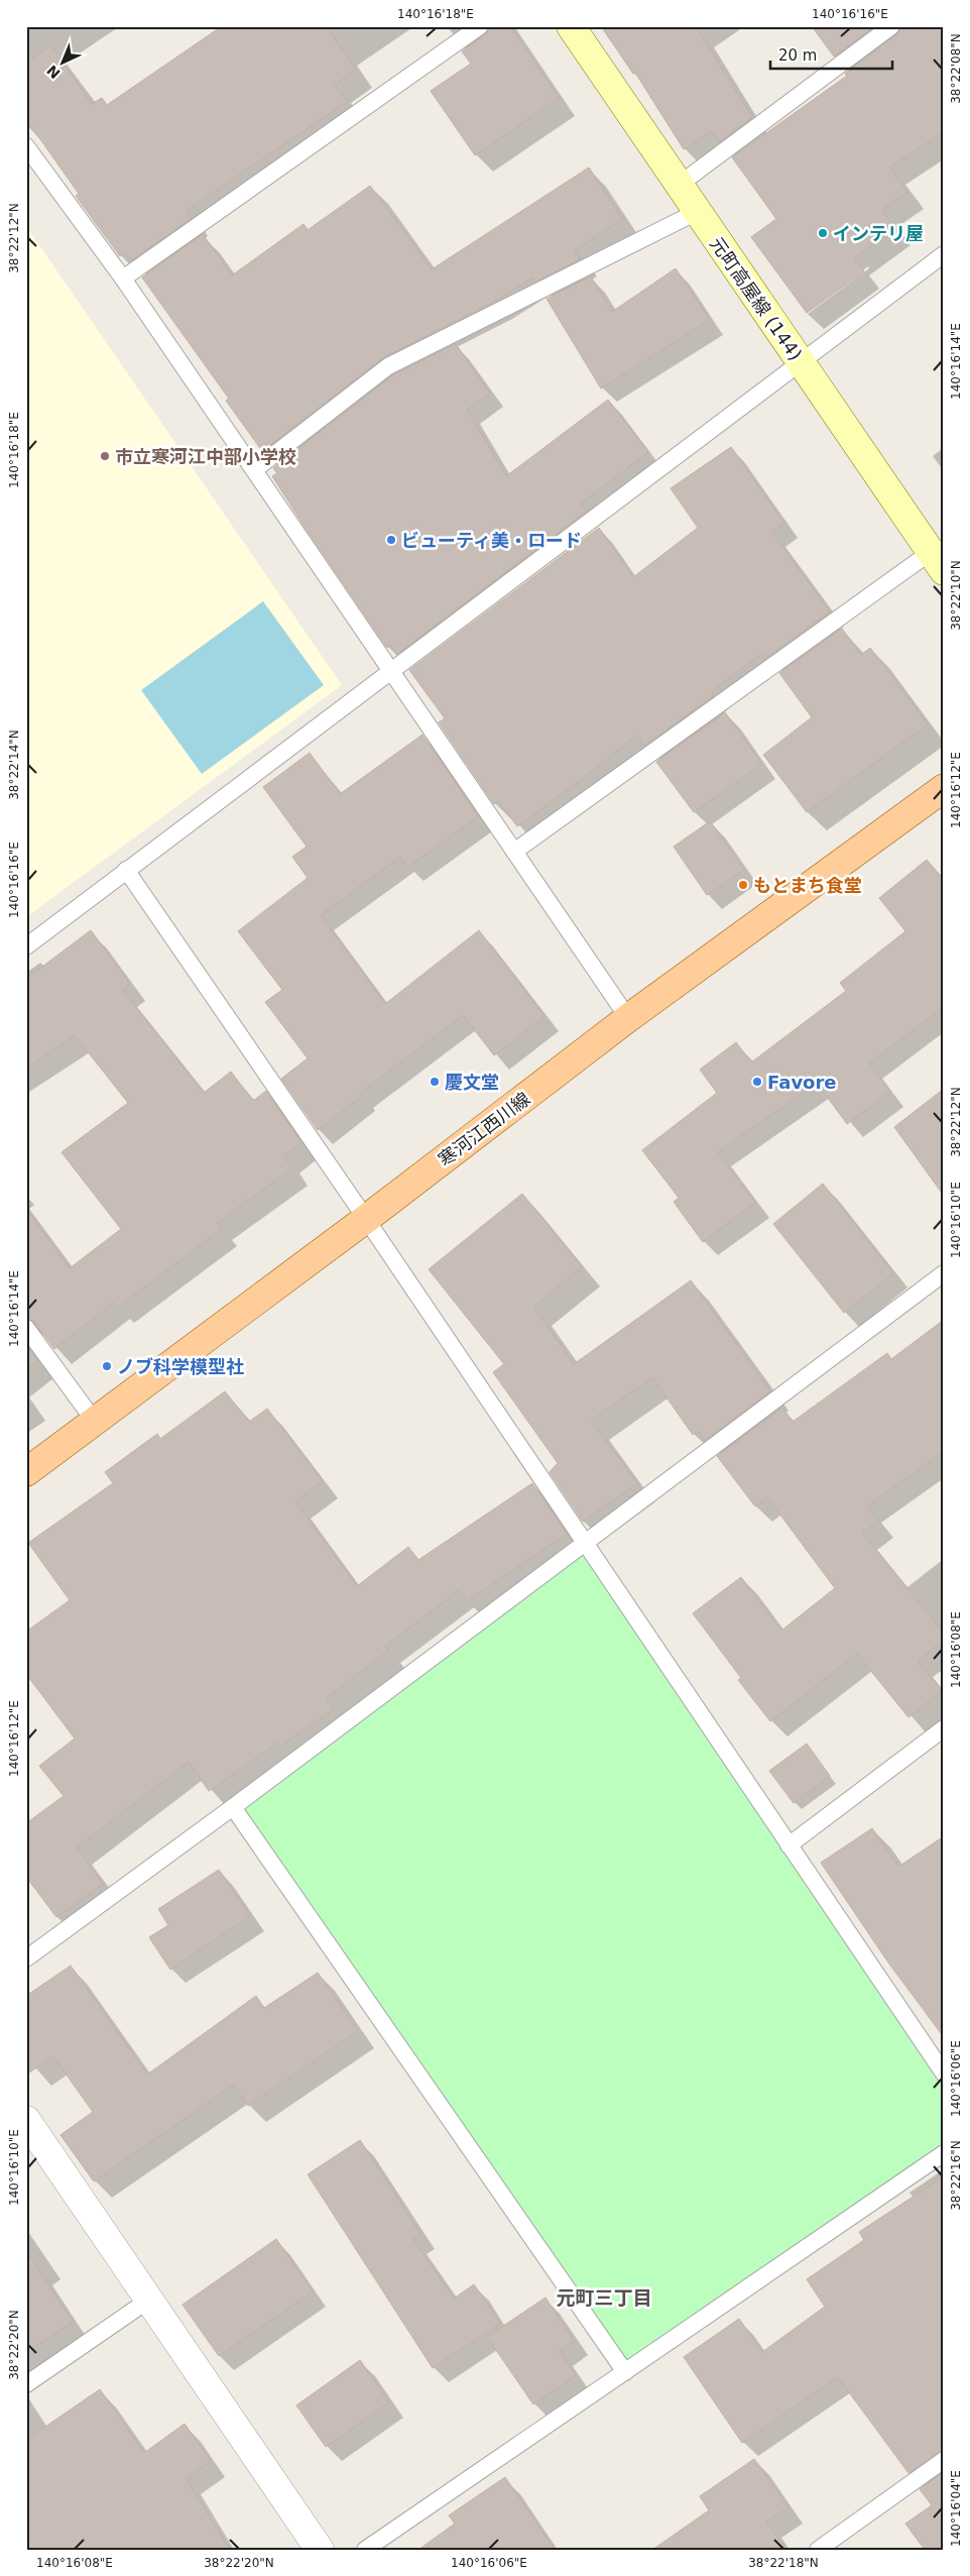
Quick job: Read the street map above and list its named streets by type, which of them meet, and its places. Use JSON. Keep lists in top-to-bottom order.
{
  "streets": {
    "main road": ["元町高屋線 (144)", "寒河江西川線"]
  },
  "districts": ["元町三丁目"],
  "places": [
    "インテリ屋",
    "市立寒河江中部小学校",
    "ビューティ美・ロード",
    "もとまち食堂",
    "慶文堂",
    "Favore",
    "ノブ科学模型社"
  ],
  "scale_bar": "20 m",
  "north": "bottom left",
  "coordinates": [
    "140°16'18\"E",
    "140°16'16\"E",
    "38°22'08\"N",
    "38°22'12\"N",
    "140°16'14\"E",
    "38°22'10\"N",
    "38°22'14\"N",
    "140°16'12\"E",
    "140°16'10\"E",
    "140°16'08\"E",
    "140°16'06\"E",
    "38°22'16\"N",
    "38°22'20\"N",
    "140°16'04\"E",
    "38°22'18\"N"
  ]
}
